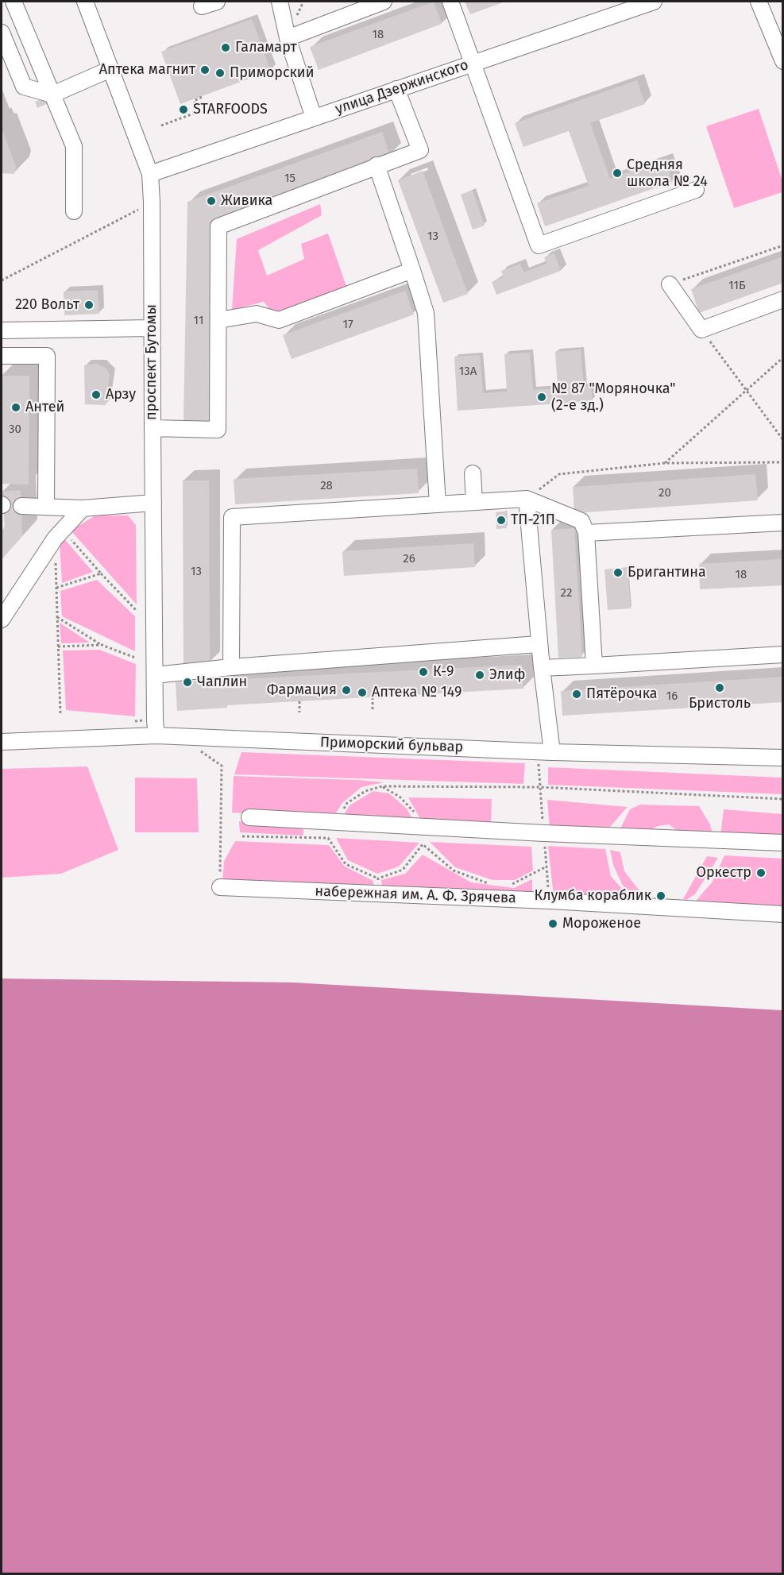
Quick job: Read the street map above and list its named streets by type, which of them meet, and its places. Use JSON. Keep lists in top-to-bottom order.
{
  "streets": {
    "street": [
      "улица Дзержинского",
      "проспект Бутомы",
      "Приморский бульвар",
      "набережная им. А. Ф. Зрячева"
    ]
  },
  "crossings": [
    ["улица Дзержинского", "проспект Бутомы"],
    ["проспект Бутомы", "Приморский бульвар"]
  ],
  "places": [
    "Галамарт",
    "Аптека магнит",
    "Приморский",
    "STARFOODS",
    "Средняя школа № 24",
    "Живика",
    "220 Вольт",
    "Арзу",
    "№ 87 \"Моряночка\" (2-е зд.)",
    "Антей",
    "ТП-21П",
    "Бригантина",
    "К-9",
    "Элиф",
    "Чаплин",
    "Бристоль",
    "Фармация",
    "Аптека № 149",
    "Пятёрочка",
    "Оркестр",
    "Клумба кораблик",
    "Мороженое"
  ],
  "house_numbers": [
    "18",
    "15",
    "13",
    "11Б",
    "11",
    "17",
    "13А",
    "30",
    "28",
    "20",
    "26",
    "13",
    "18",
    "22",
    "16"
  ]
}
